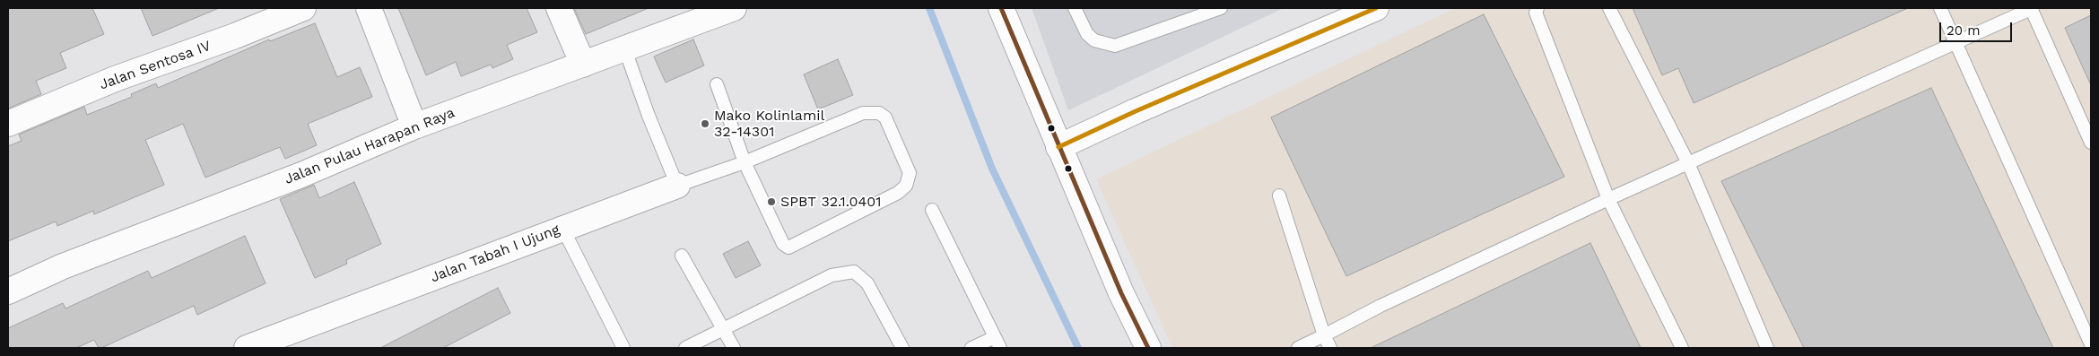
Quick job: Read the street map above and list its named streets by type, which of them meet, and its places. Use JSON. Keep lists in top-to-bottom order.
{
  "streets": {
    "street": ["Jalan Sentosa IV", "Jalan Pulau Harapan Raya", "Jalan Tabah I Ujung"]
  },
  "places": ["Mako Kolinlamil 32-14301", "SPBT 32.1.0401"],
  "scale_bar": "20 m"
}
